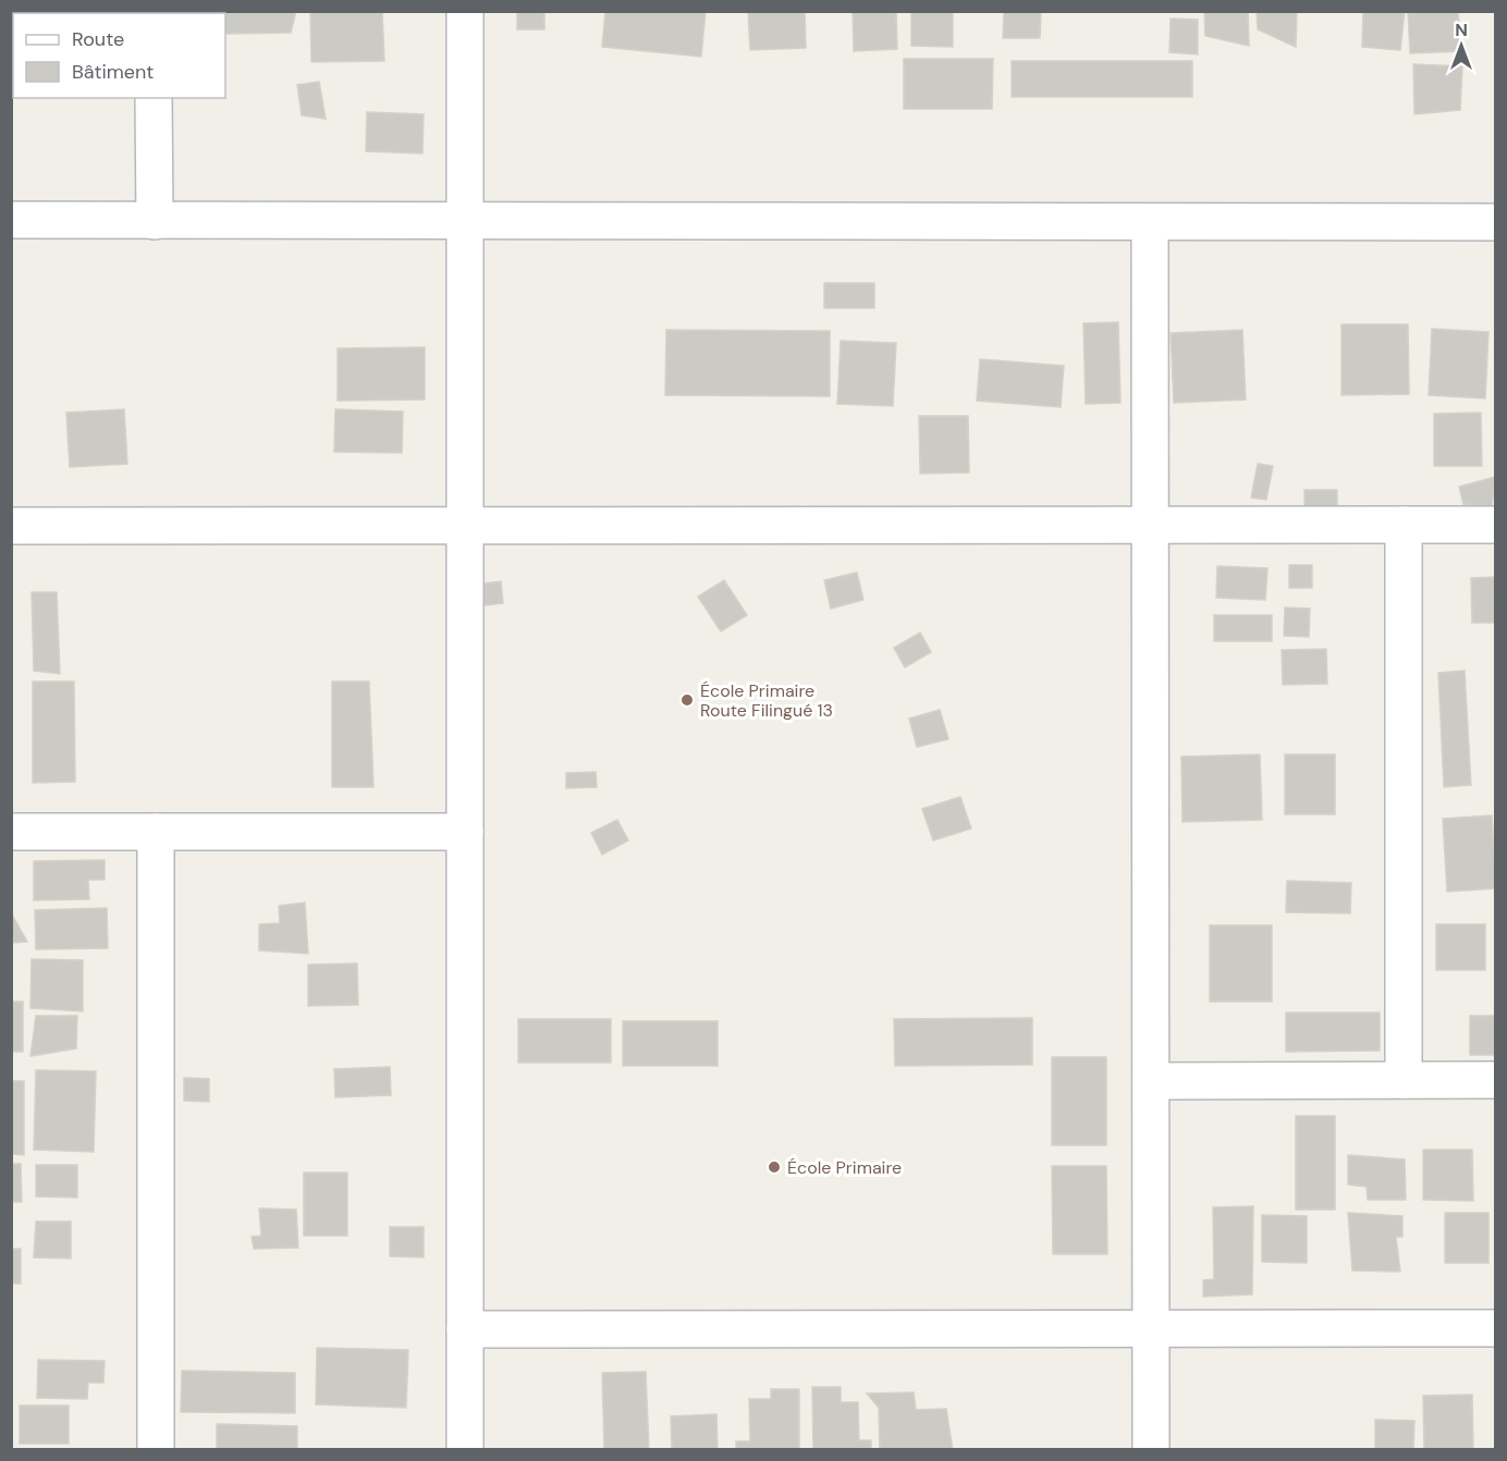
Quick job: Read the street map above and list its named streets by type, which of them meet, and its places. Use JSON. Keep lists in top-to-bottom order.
{
  "places": ["École Primaire Route Filingué 13", "École Primaire"],
  "legend": ["Route", "Bâtiment"],
  "north": "top"
}
